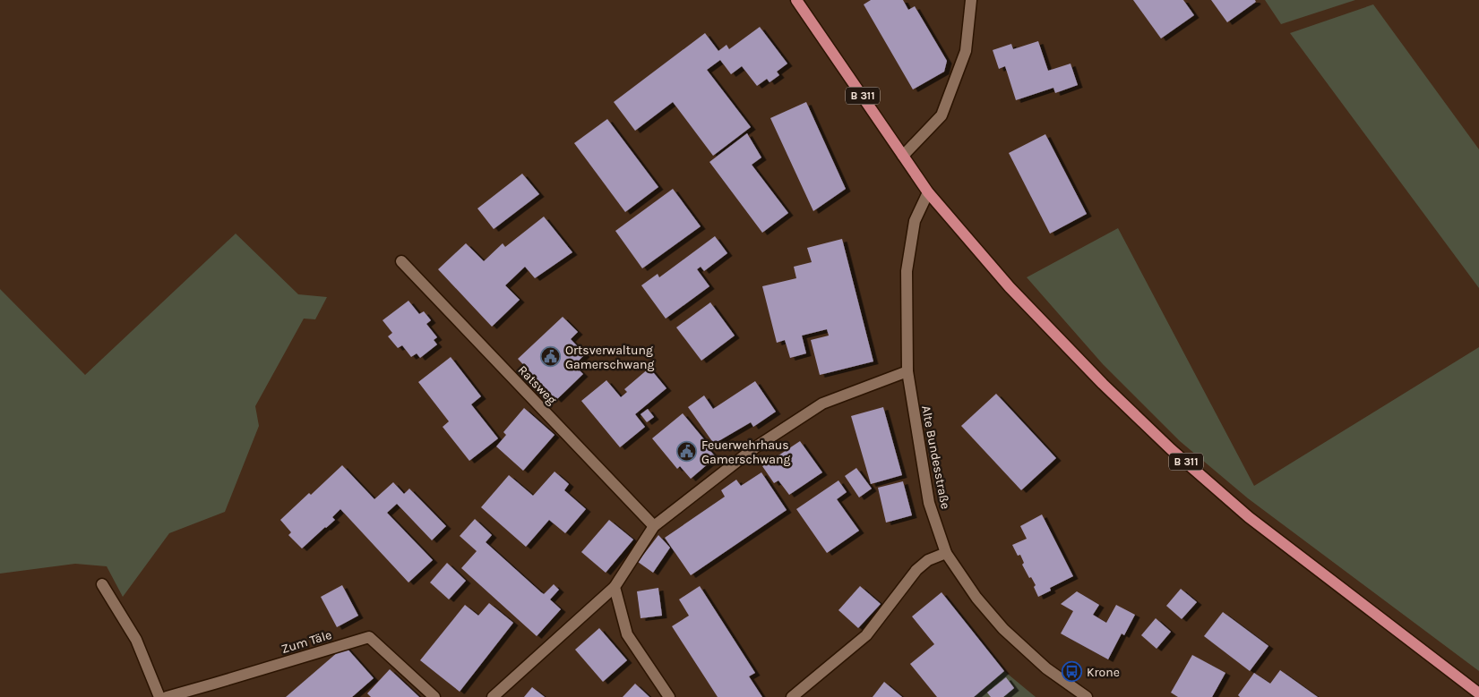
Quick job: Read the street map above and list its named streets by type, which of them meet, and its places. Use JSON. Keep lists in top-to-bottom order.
{
  "streets": {
    "main road": ["B 311"],
    "street": ["Ratsweg", "Alte Bundesstraße", "Zum Täle"]
  },
  "crossings": [
    ["B 311", "Alte Bundesstraße"]
  ],
  "places": {
    "public building": ["Ortsverwaltung Gamerschwang", "Feuerwehrhaus Gamerschwang"],
    "bus stop": ["Krone"]
  }
}
